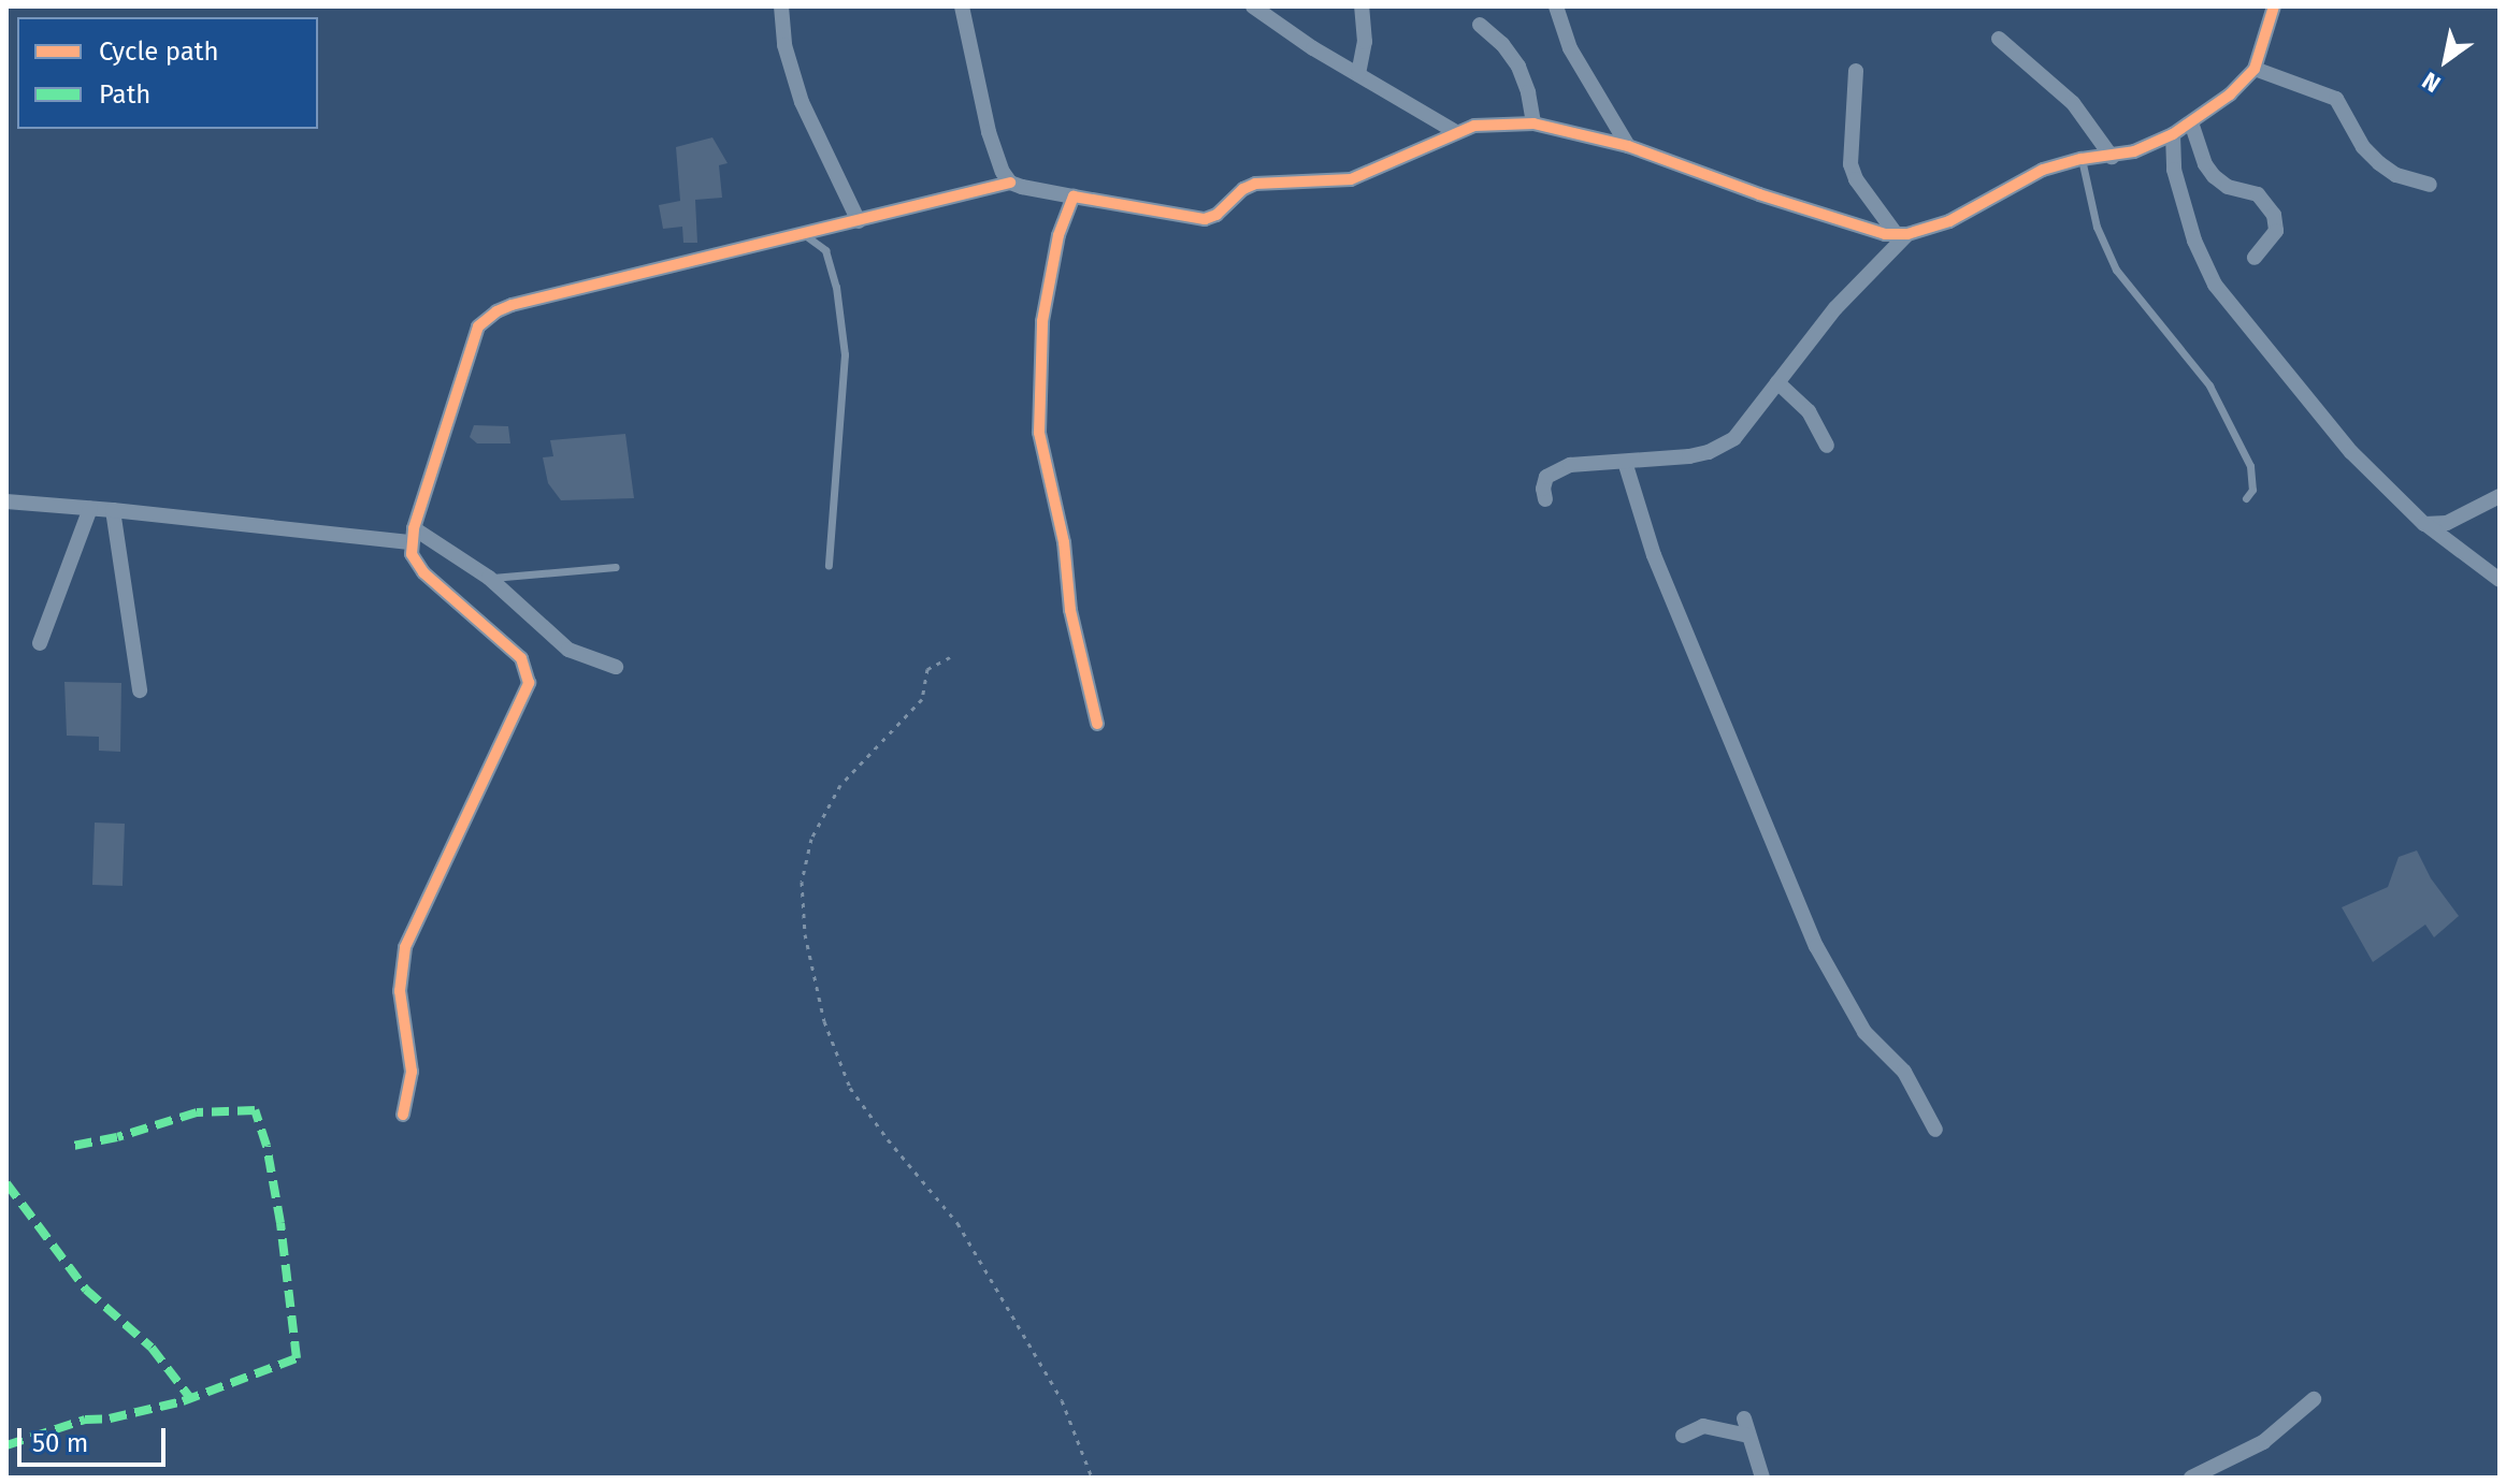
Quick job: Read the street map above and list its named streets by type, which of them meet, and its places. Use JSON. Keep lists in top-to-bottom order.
{
  "legend": ["Cycle path", "Path"],
  "scale_bar": "50 m",
  "north": "bottom left"
}
